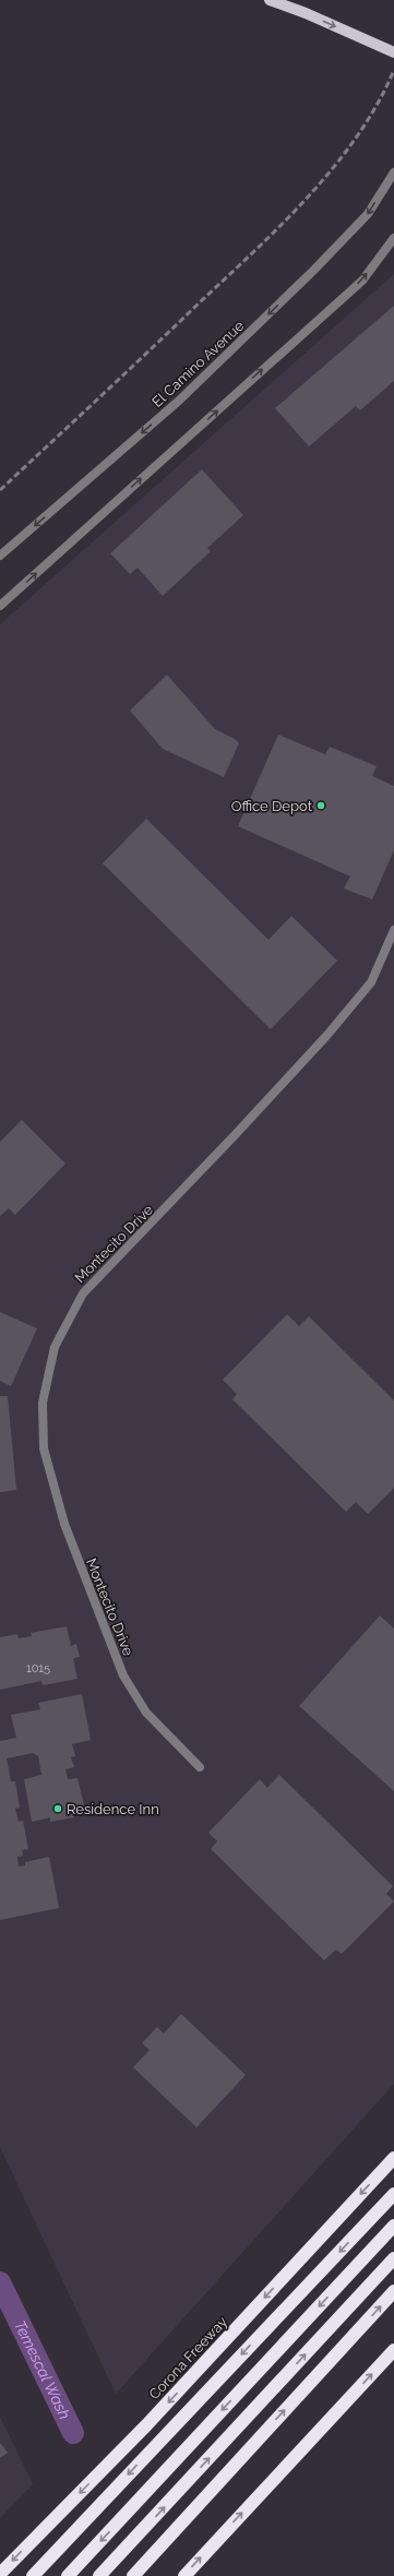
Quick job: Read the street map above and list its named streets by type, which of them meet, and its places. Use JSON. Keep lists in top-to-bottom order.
{
  "streets": {
    "highway": ["Corona Freeway"],
    "street": ["El Camino Avenue", "Montecito Drive"]
  },
  "water": ["Temescal Wash"],
  "places": ["Office Depot", "Residence Inn"],
  "house_numbers": ["1015"]
}
